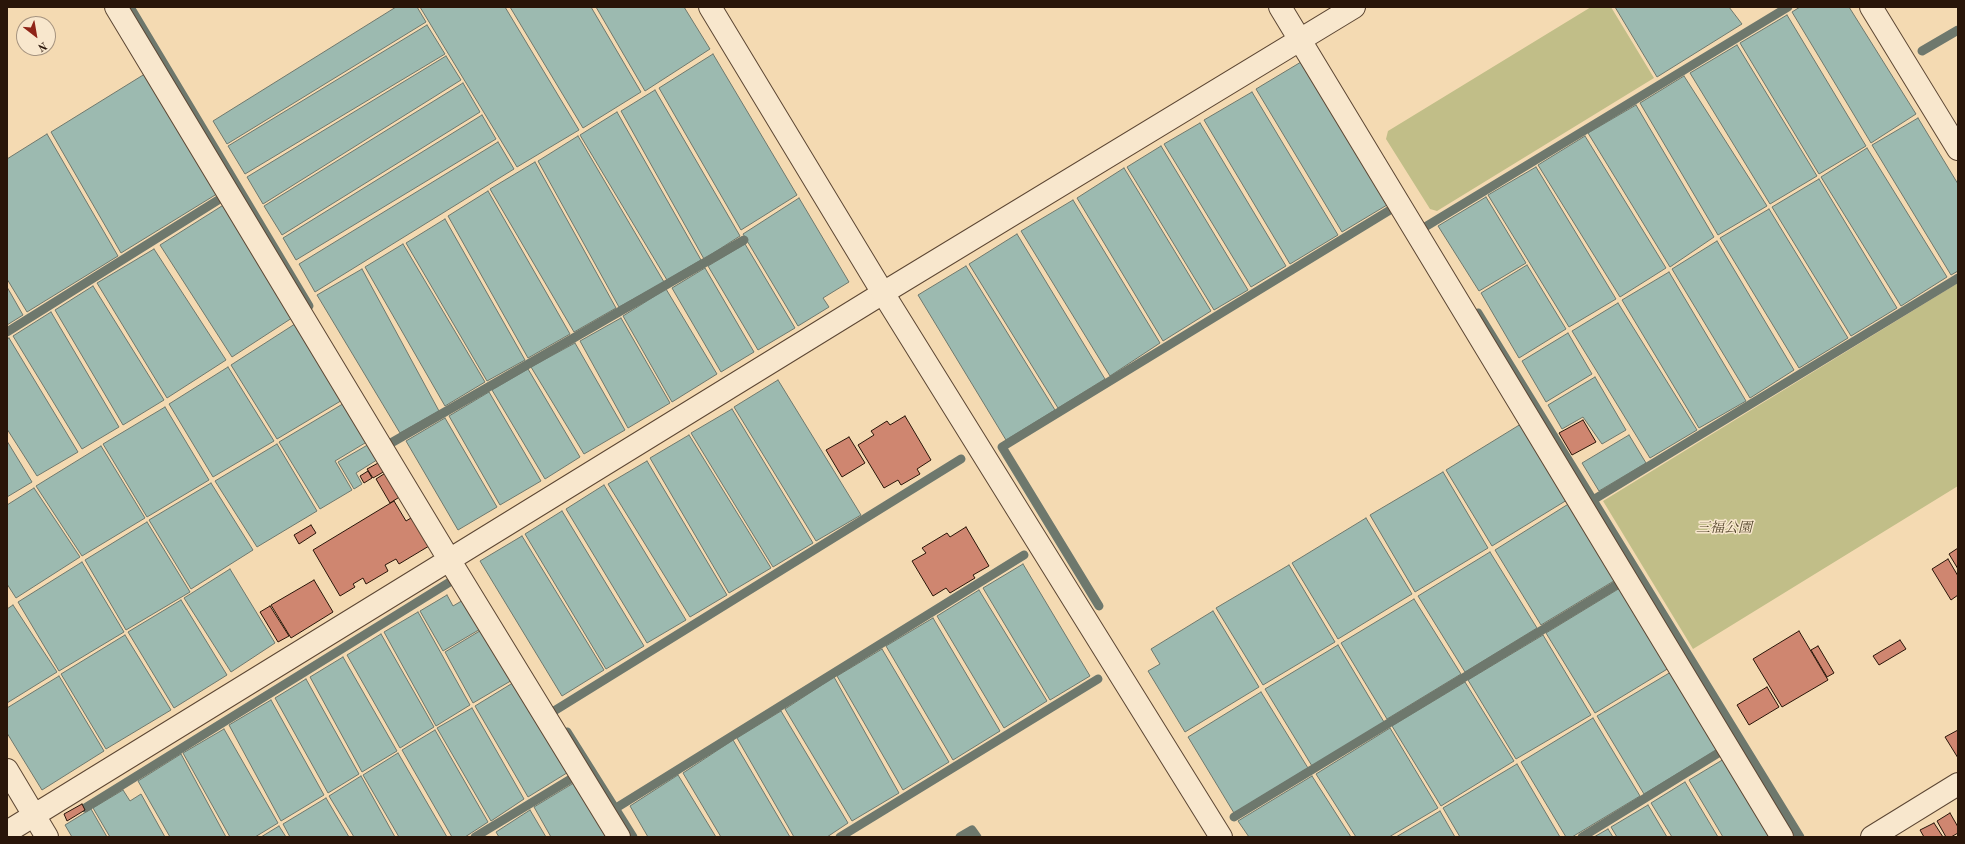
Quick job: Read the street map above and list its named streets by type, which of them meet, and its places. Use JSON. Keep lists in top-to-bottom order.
{
  "parks": ["三福公園"],
  "north": "bottom right"
}
